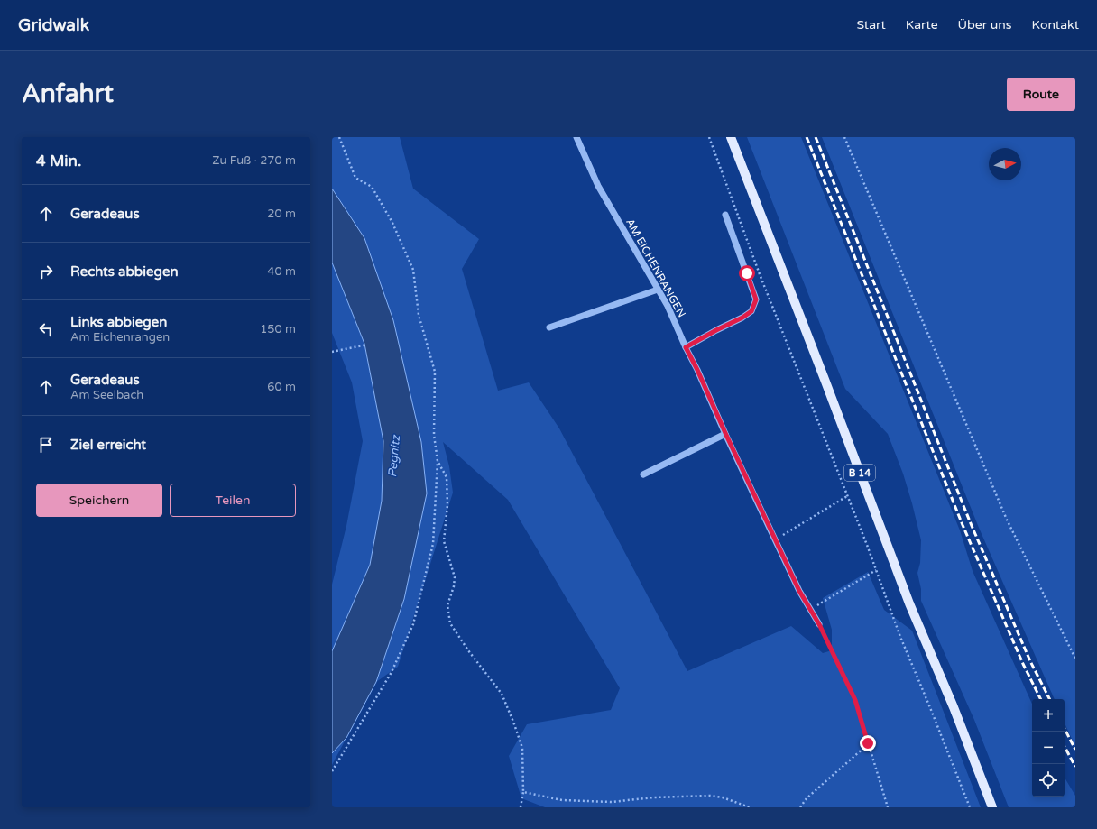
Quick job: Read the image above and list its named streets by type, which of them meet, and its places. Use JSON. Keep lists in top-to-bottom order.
{
  "streets": {
    "main road": ["B 14"],
    "street": ["AM EICHENRANGEN"]
  },
  "water": ["Pegnitz"],
  "north": "right",
  "page": {
    "header": "Gridwalk",
    "nav": [
      "Start",
      "Karte",
      "Über uns",
      "Kontakt"
    ],
    "buttons": [
      "Route",
      ["Speichern", "Teilen"]
    ],
    "title": "Anfahrt",
    "heading": ["4 Min.", "Zu Fuß · 270 m"],
    "list": [
      ["Geradeaus", "20 m"],
      ["Rechts abbiegen", "40 m"],
      ["Links abbiegen", "Am Eichenrangen", "150 m"],
      ["Geradeaus", "Am Seelbach", "60 m"],
      "Ziel erreicht"
    ],
    "map_buttons": ["+", "−"]
  }
}
